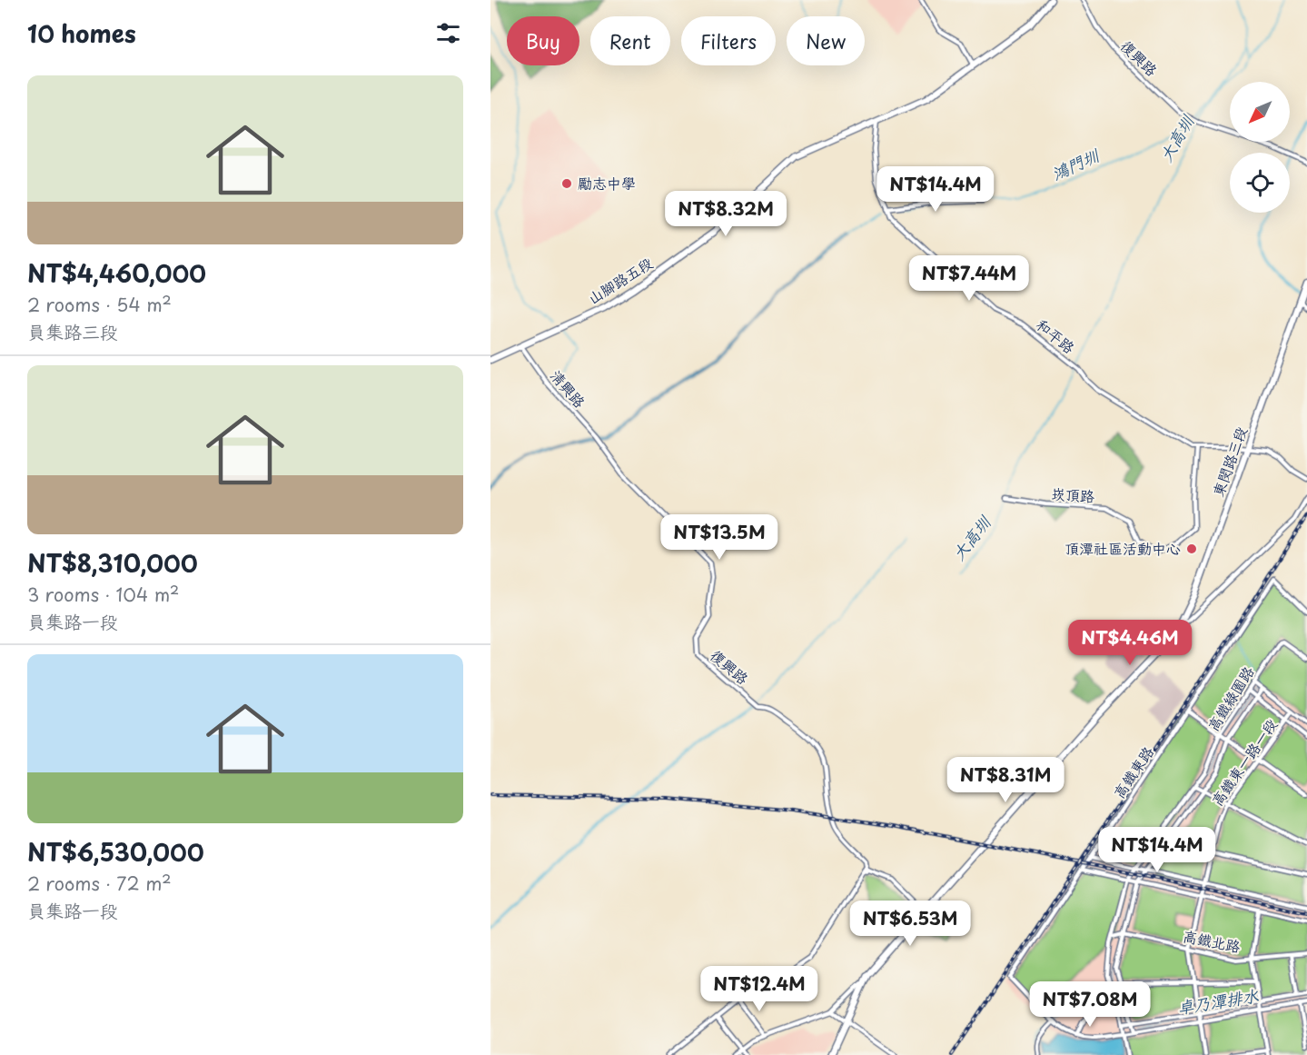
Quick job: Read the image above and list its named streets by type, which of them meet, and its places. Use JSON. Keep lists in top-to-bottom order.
{
  "streets": {
    "main road": ["山腳路五段", "東閔路三段"],
    "street": [
      "復興路",
      "和平路",
      "清興路",
      "崁頂路",
      "高鐵綠園路",
      "高鐵東一路一段",
      "高鐵東路",
      "高鐵北路"
    ]
  },
  "crossings": [
    ["復興路", "清興路"],
    ["山腳路五段", "和平路"],
    ["山腳路五段", "清興路"],
    ["和平路", "東閔路三段"],
    ["和平路", "崁頂路"],
    ["高鐵綠園路", "高鐵北路"],
    ["高鐵東一路一段", "高鐵北路"]
  ],
  "water": ["大高圳", "鴻門圳", "卓乃潭排水"],
  "places": ["勵志中學", "頂潭社區活動中心"],
  "north": "bottom left",
  "page": {
    "heading": "10 homes",
    "chip": [
      "Buy",
      "Rent",
      "Filters",
      "New"
    ],
    "list": [
      {
        "name": "NT$4,460,000",
        "note": "2 rooms · 54 m² · 員集路三段"
      },
      {
        "name": "NT$8,310,000",
        "note": "3 rooms · 104 m² · 員集路一段"
      },
      {
        "name": "NT$6,530,000",
        "note": "2 rooms · 72 m² · 員集路一段"
      }
    ],
    "price": [
      "NT$14.4M",
      "NT$8.32M",
      "NT$7.44M",
      "NT$13.5M",
      "NT$4.46M",
      "NT$8.31M",
      "NT$14.4M",
      "NT$6.53M",
      "NT$12.4M",
      "NT$7.08M"
    ]
  }
}
